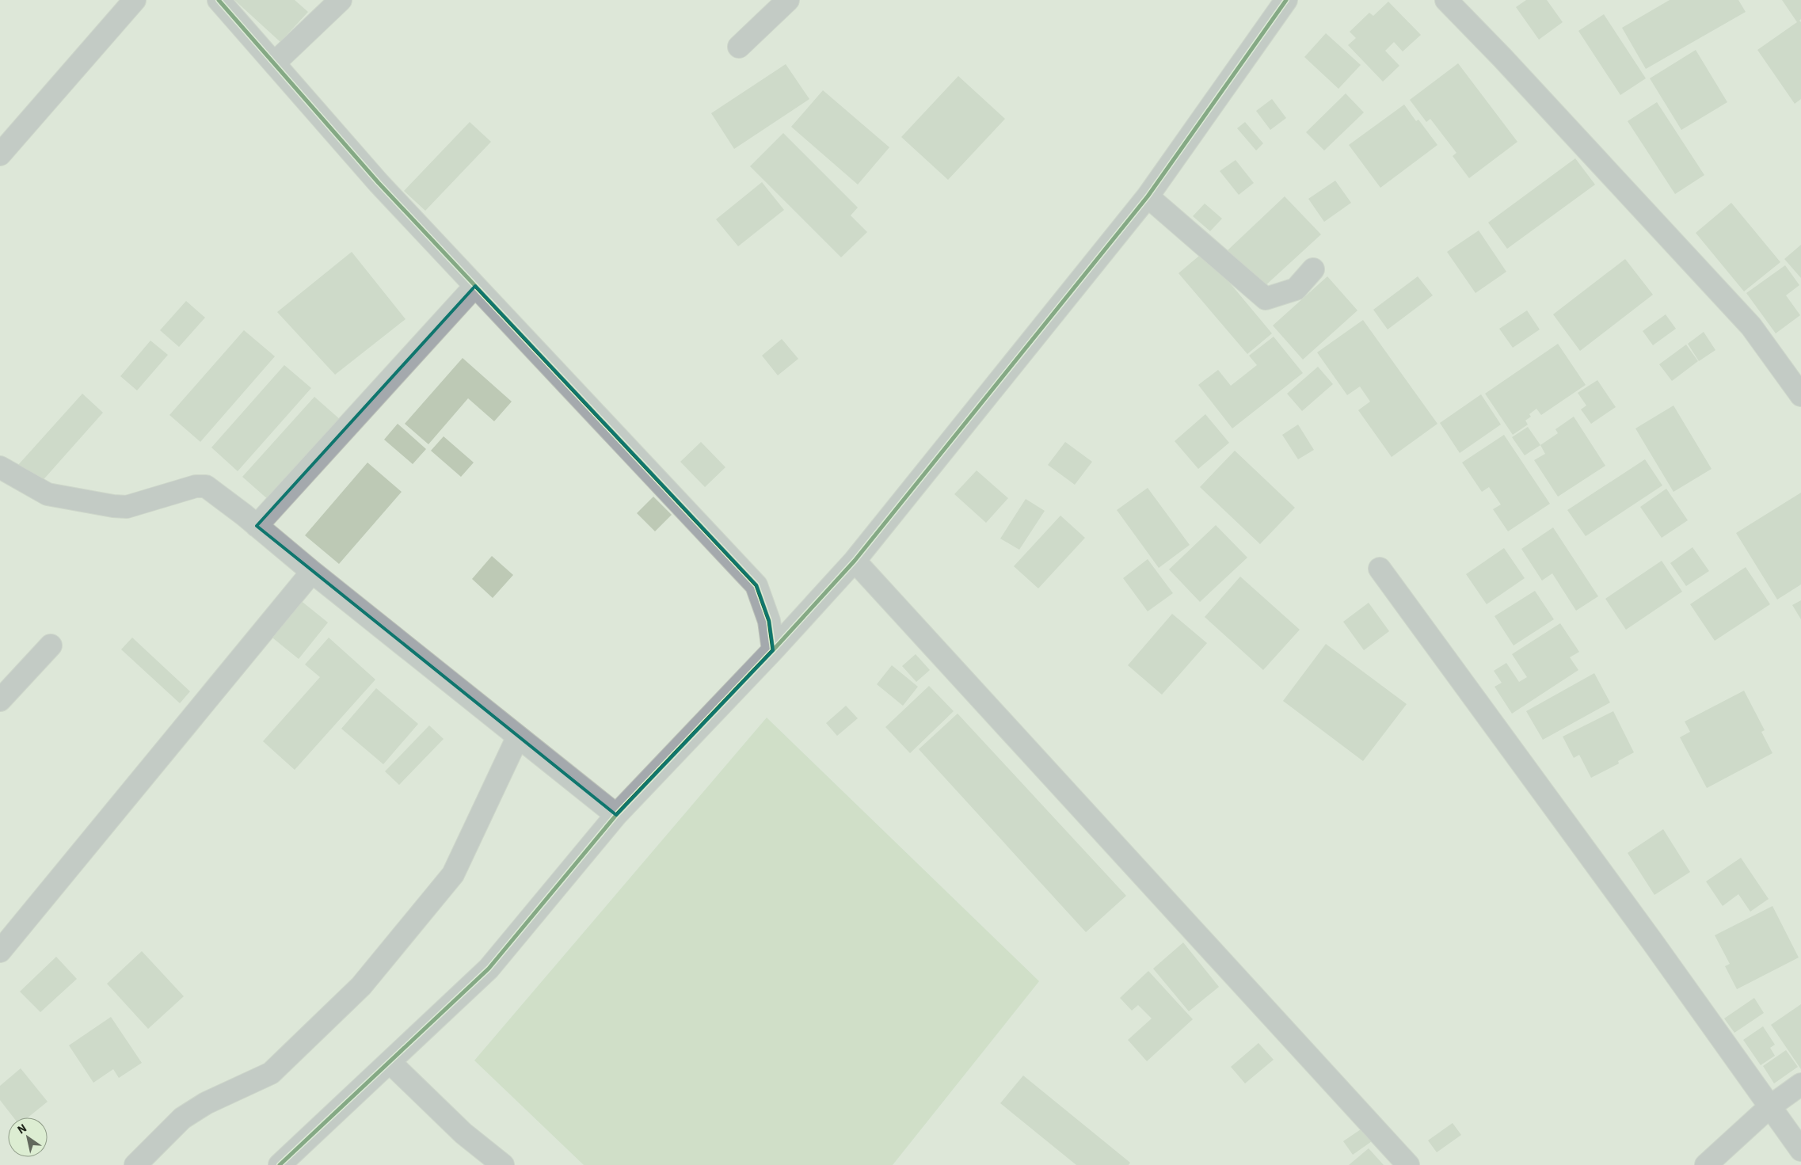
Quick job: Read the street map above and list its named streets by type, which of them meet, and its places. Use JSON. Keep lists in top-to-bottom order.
{
  "north": "top left"
}
